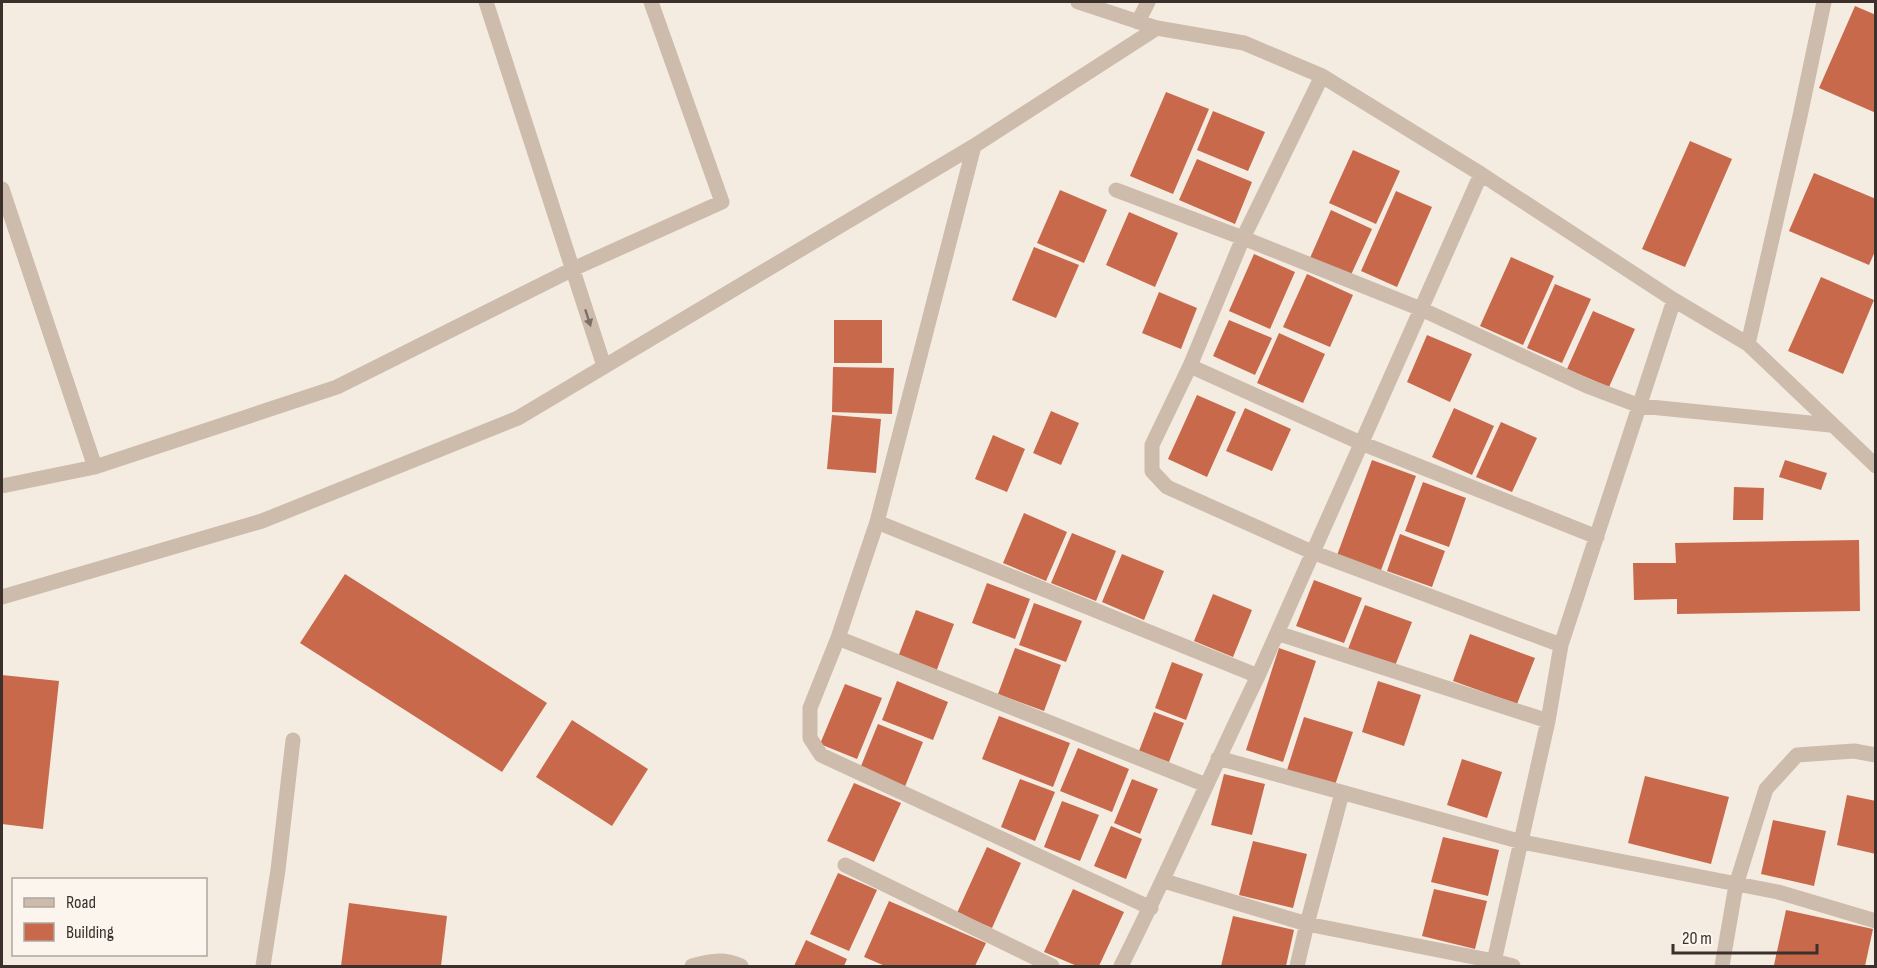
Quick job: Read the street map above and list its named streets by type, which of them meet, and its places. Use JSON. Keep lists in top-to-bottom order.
{
  "legend": ["Road", "Building"],
  "scale_bar": "20 m"
}
